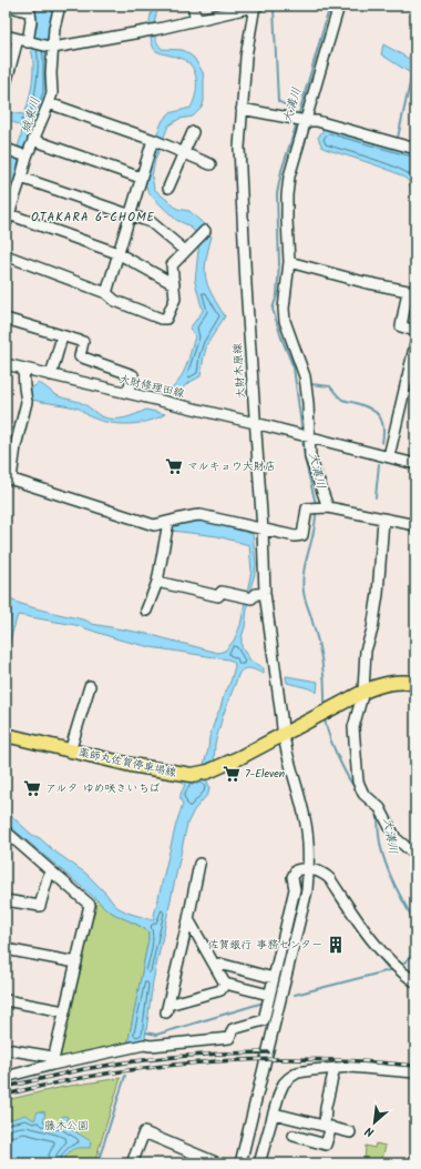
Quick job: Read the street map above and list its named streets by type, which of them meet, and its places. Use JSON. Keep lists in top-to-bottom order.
{
  "streets": {
    "main road": ["薬師丸佐賀停車場線"],
    "street": ["大財木原線", "大財修理田線"]
  },
  "crossings": [
    ["大財木原線", "大財修理田線"],
    ["大財木原線", "薬師丸佐賀停車場線"]
  ],
  "districts": ["OTAKARA 6-CHOME"],
  "water": ["大溝川", "城東川"],
  "parks": ["藤木公園"],
  "places": {
    "supermarket": ["マルキョウ大財店", "7-Eleven", "アルタ ゆめ咲きいちば"],
    "building": ["佐賀銀行 事務センター"]
  },
  "north": "bottom left"
}
